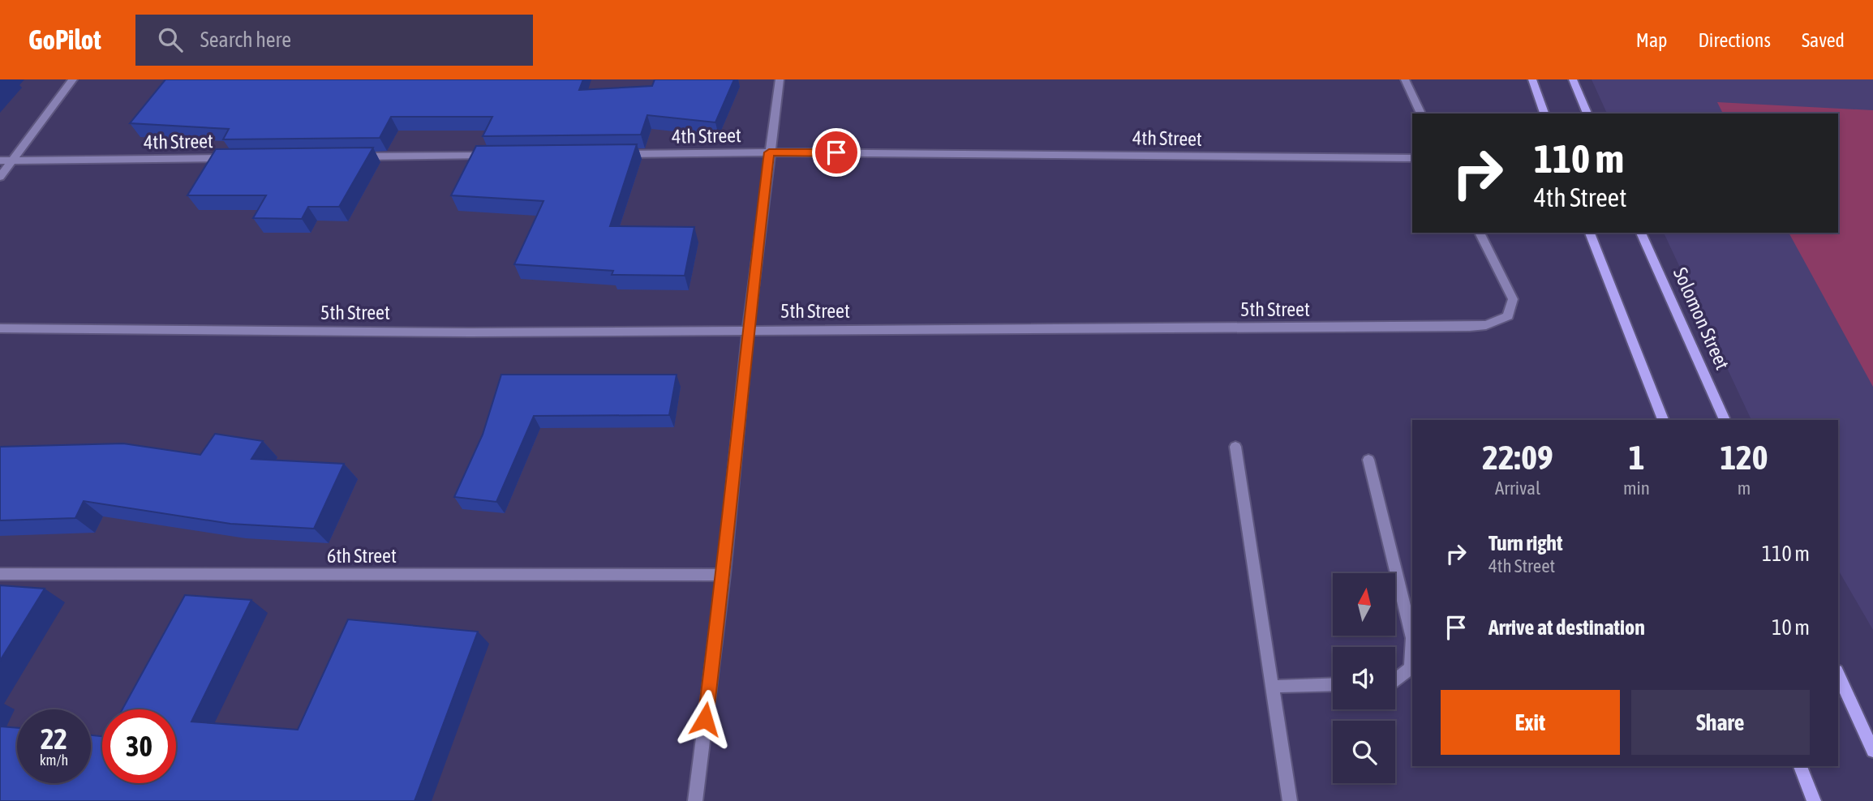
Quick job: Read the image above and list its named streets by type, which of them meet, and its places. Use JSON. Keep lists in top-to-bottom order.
{
  "streets": {
    "main road": ["Solomon Street"],
    "street": ["4th Street", "5th Street", "6th Street"]
  },
  "north": "top",
  "page": {
    "header": "GoPilot",
    "search": "Search here",
    "nav": ["Map", "Directions", "Saved"],
    "turn": ["110 m", "4th Street"],
    "eta": [
      "22:09",
      "Arrival",
      "1",
      "min",
      "120",
      "m"
    ],
    "list": [
      {
        "name": "Turn right",
        "note": "4th Street",
        "value": "110 m"
      },
      {
        "name": "Arrive at destination",
        "value": "10 m"
      }
    ],
    "buttons": ["Exit", "Share"],
    "speed": "22 km/h",
    "limit": "30"
  }
}
